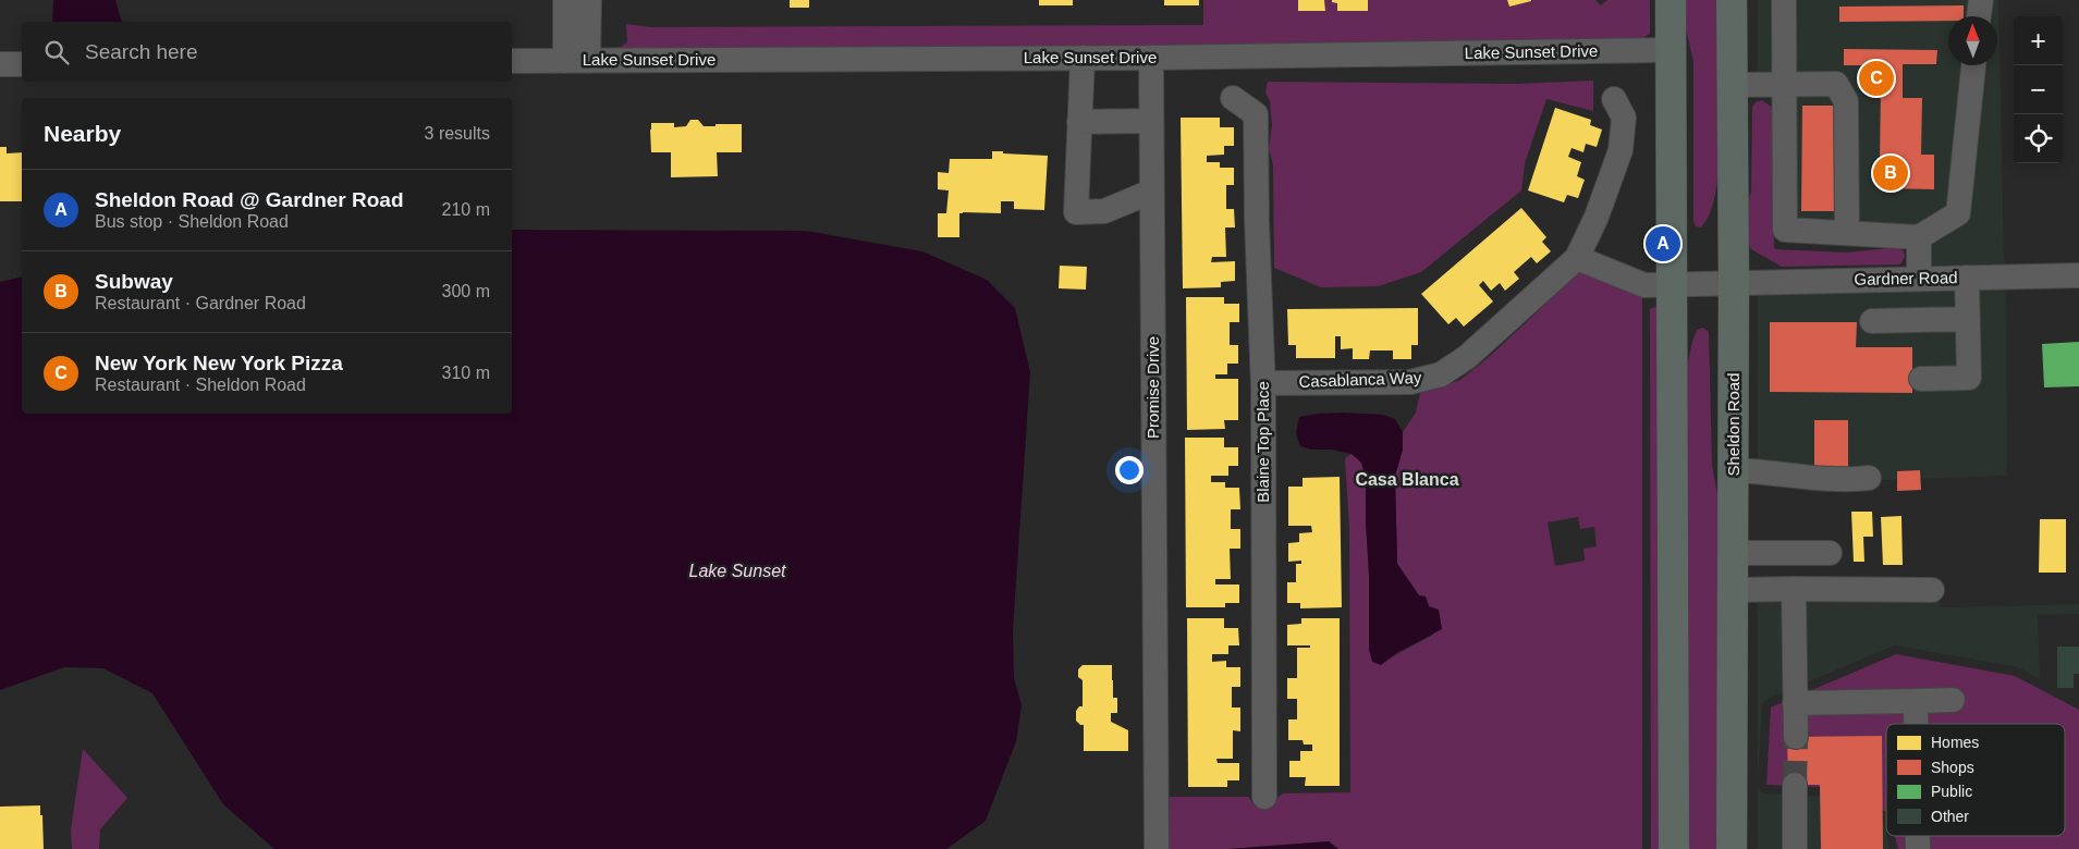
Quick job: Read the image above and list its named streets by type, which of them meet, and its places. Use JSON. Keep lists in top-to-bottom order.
{
  "streets": {
    "main road": ["Sheldon Road"],
    "street": [
      "Lake Sunset Drive",
      "Gardner Road",
      "Casablanca Way",
      "Promise Drive",
      "Blaine Top Place"
    ]
  },
  "crossings": [
    ["Lake Sunset Drive", "Promise Drive"],
    ["Gardner Road", "Sheldon Road"],
    ["Casablanca Way", "Blaine Top Place"]
  ],
  "districts": ["Casa Blanca"],
  "water": ["Lake Sunset"],
  "legend": [
    "Homes",
    "Shops",
    "Public",
    "Other"
  ],
  "north": "top",
  "page": {
    "map_buttons": ["+", "−"],
    "search": "Search here",
    "pins": ["C", "B", "A"],
    "heading": ["Nearby", "3 results"],
    "list": [
      {
        "mark": "A",
        "name": "Sheldon Road @ Gardner Road",
        "note": "Bus stop · Sheldon Road",
        "value": "210 m"
      },
      {
        "mark": "B",
        "name": "Subway",
        "note": "Restaurant · Gardner Road",
        "value": "300 m"
      },
      {
        "mark": "C",
        "name": "New York New York Pizza",
        "note": "Restaurant · Sheldon Road",
        "value": "310 m"
      }
    ]
  }
}
